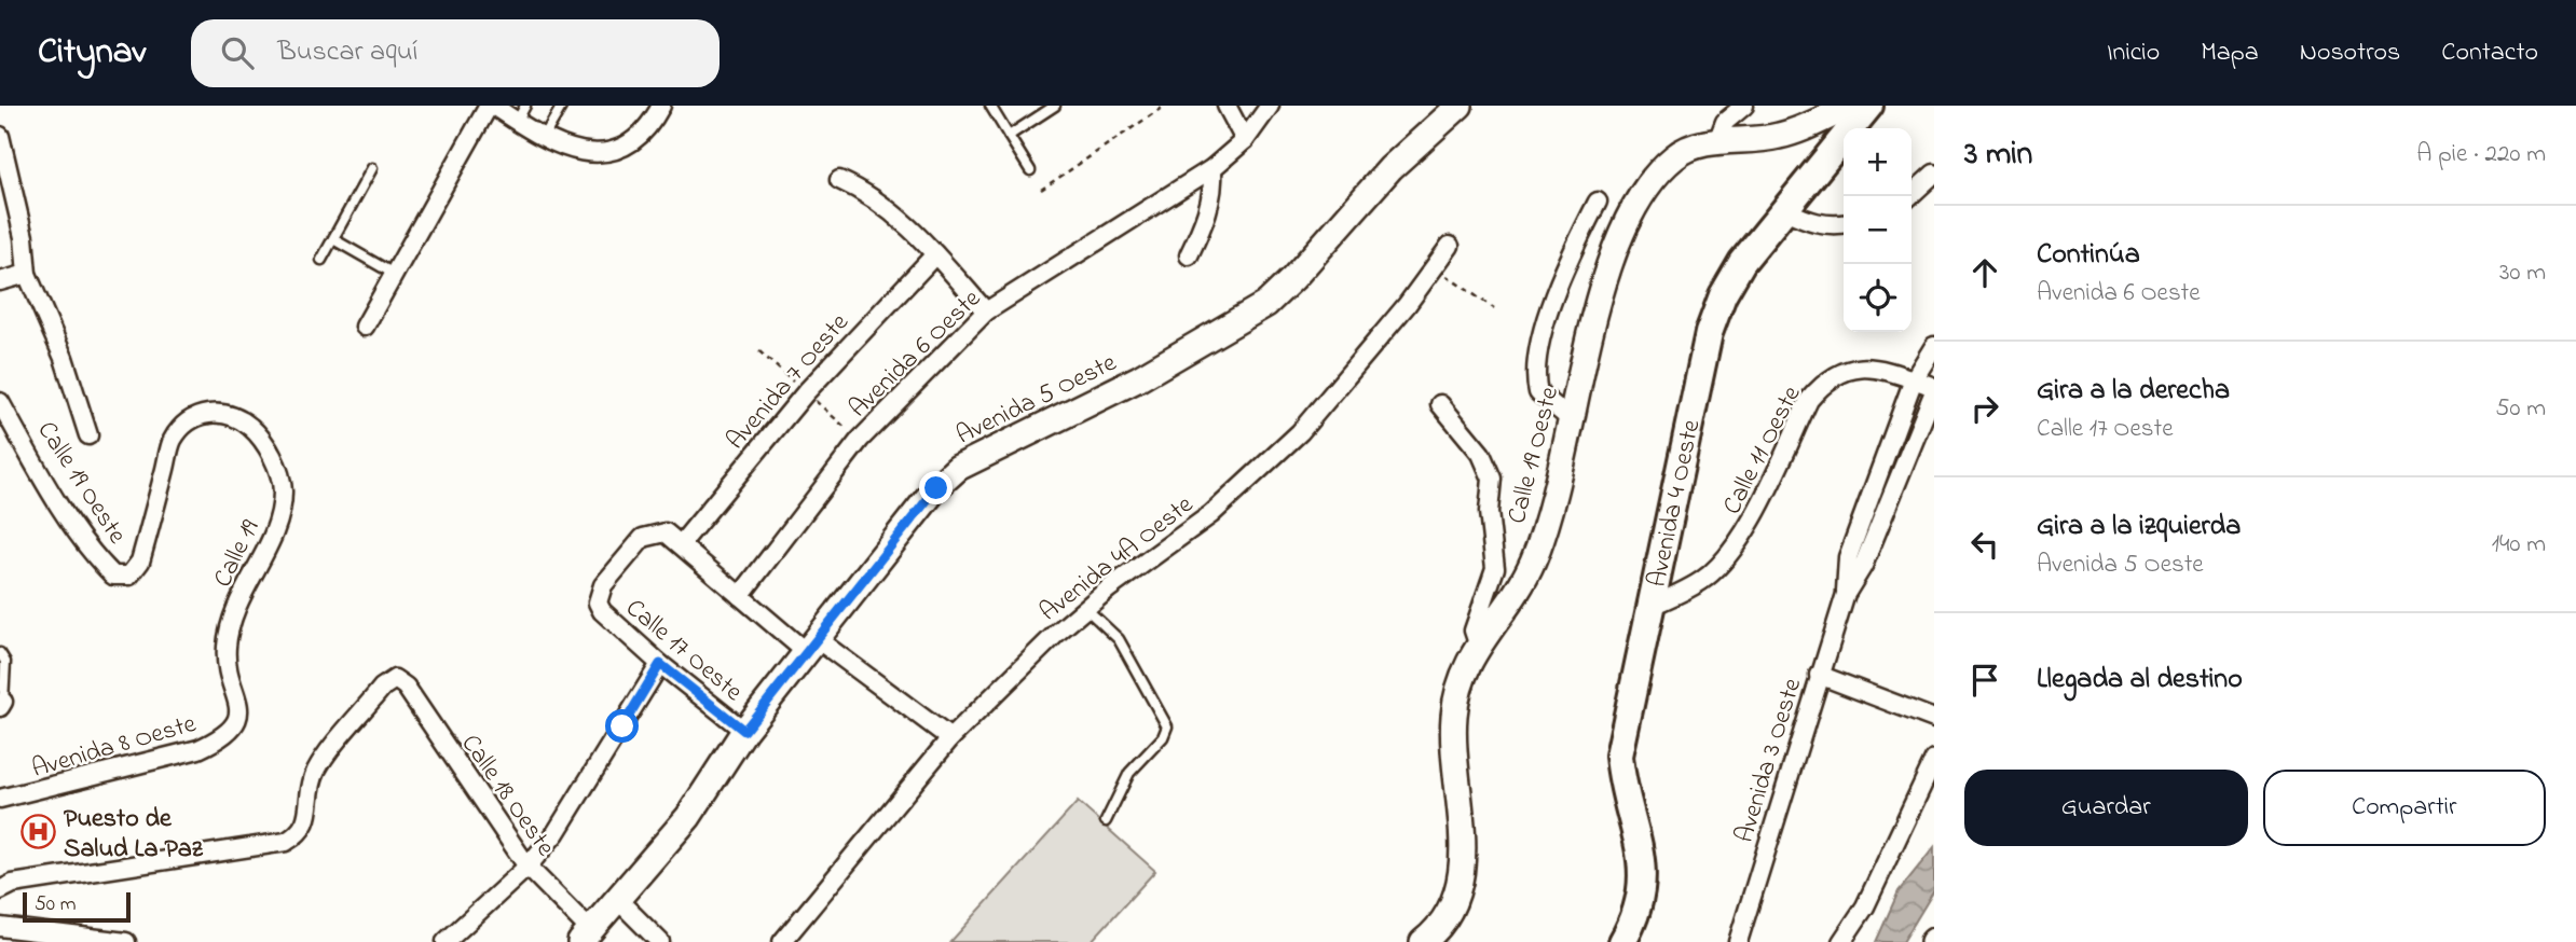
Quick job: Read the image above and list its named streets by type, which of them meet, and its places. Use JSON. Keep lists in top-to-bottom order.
{
  "streets": {
    "main road": ["Avenida 4 Oeste"],
    "street": [
      "Avenida 6 Oeste",
      "Avenida 7 Oeste",
      "Avenida 5 Oeste",
      "Calle 11 Oeste",
      "Calle 19 Oeste",
      "Calle 19",
      "Avenida 4A Oeste",
      "Calle 17 Oeste",
      "Avenida 8 Oeste",
      "Avenida 3 Oeste",
      "Calle 18 Oeste"
    ]
  },
  "crossings": [
    ["Avenida 7 Oeste", "Calle 17 Oeste"],
    ["Avenida 5 Oeste", "Calle 17 Oeste"],
    ["Avenida 5 Oeste", "Calle 18 Oeste"],
    ["Calle 11 Oeste", "Avenida 4 Oeste"],
    ["Calle 11 Oeste", "Avenida 3 Oeste"],
    ["Calle 19 Oeste", "Calle 19"],
    ["Calle 19", "Avenida 8 Oeste"]
  ],
  "places": {
    "hospital": ["Puesto de Salud La Paz"]
  },
  "scale_bar": "50 m",
  "page": {
    "header": "Citynav",
    "search": "Buscar aquí",
    "nav": [
      "Inicio",
      "Mapa",
      "Nosotros",
      "Contacto"
    ],
    "heading": ["3 min", "A pie · 220 m"],
    "map_buttons": ["+", "−"],
    "list": [
      ["Continúa", "Avenida 6 Oeste", "30 m"],
      ["Gira a la derecha", "Calle 17 Oeste", "50 m"],
      ["Gira a la izquierda", "Avenida 5 Oeste", "140 m"],
      "Llegada al destino"
    ],
    "buttons": ["Guardar", "Compartir"],
    "scale": "50 m"
  }
}
